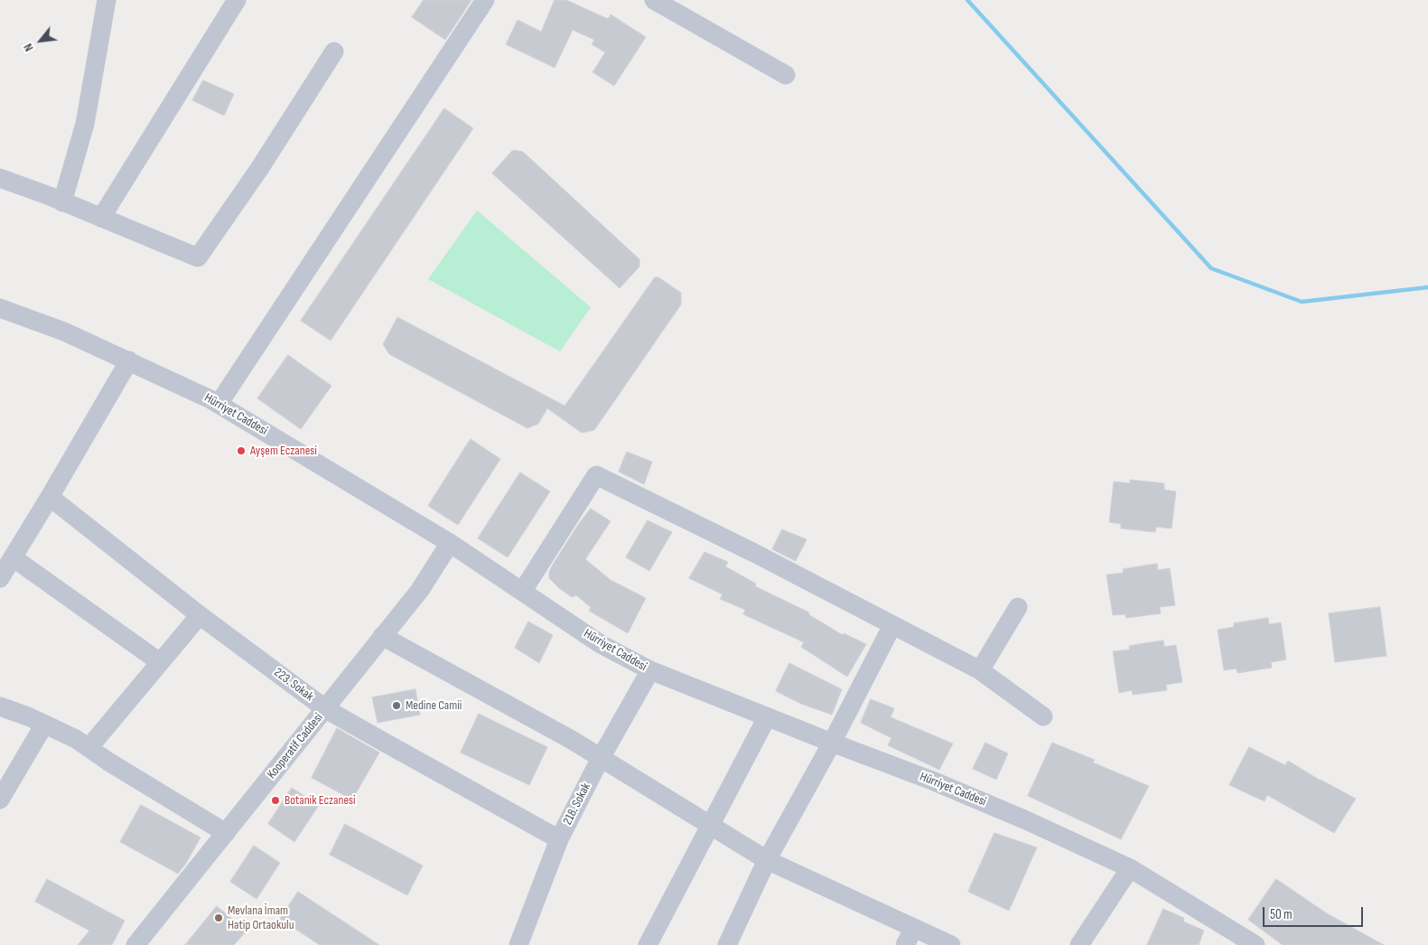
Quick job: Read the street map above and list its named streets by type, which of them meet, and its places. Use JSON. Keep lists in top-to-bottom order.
{
  "streets": {
    "street": [
      "Hürriyet Caddesi",
      "223. Sokak",
      "Kooperatif Caddesi",
      "218. Sokak"
    ]
  },
  "crossings": [
    ["Hürriyet Caddesi", "Kooperatif Caddesi"],
    ["Hürriyet Caddesi", "218. Sokak"],
    ["223. Sokak", "Kooperatif Caddesi"],
    ["223. Sokak", "218. Sokak"]
  ],
  "places": [
    "Ayşem Eczanesi",
    "Medine Camii",
    "Botanik Eczanesi",
    "Mevlana İmam Hatip Ortaokulu"
  ],
  "scale_bar": "50 m",
  "north": "bottom left"
}
